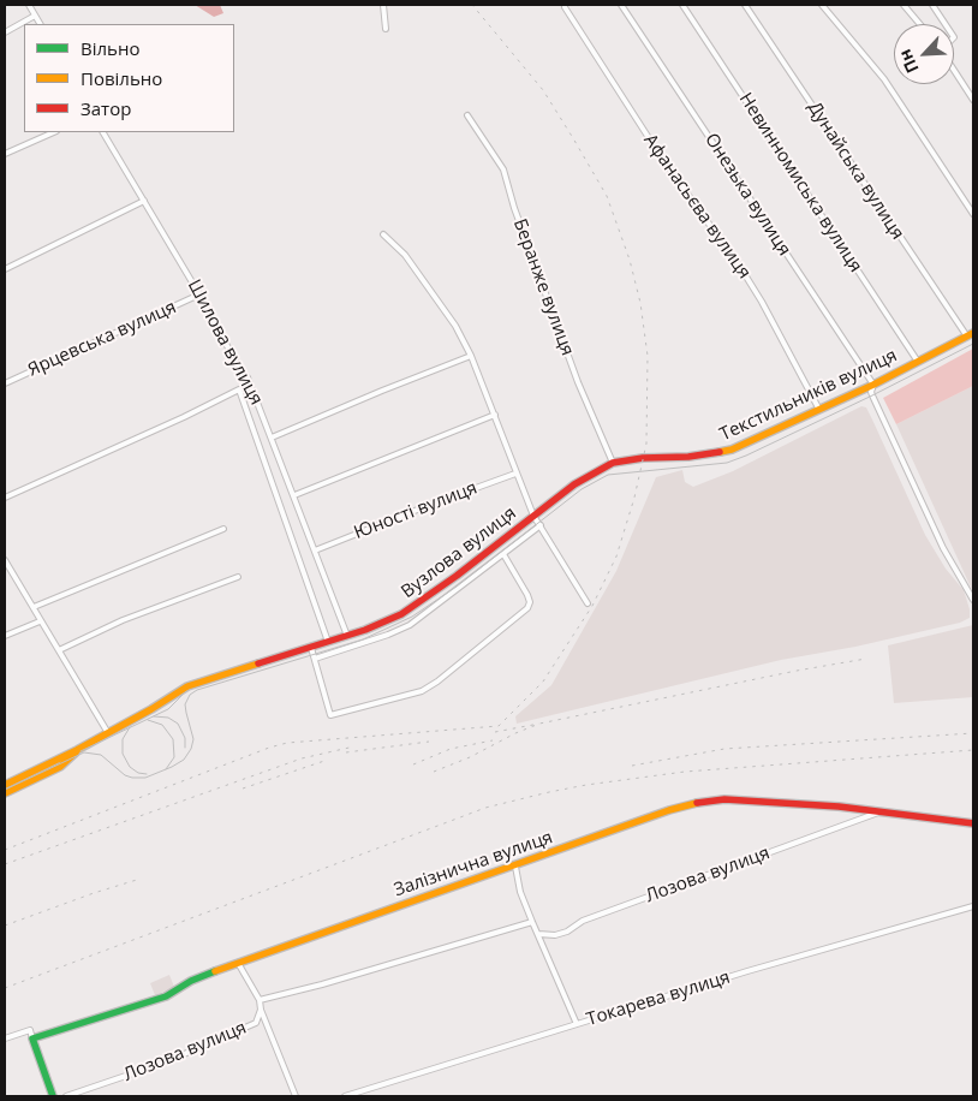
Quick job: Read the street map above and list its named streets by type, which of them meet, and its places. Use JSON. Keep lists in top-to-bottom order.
{
  "streets": {
    "street": [
      "Дунайська вулиця",
      "Невинномиська вулиця",
      "Онезька вулиця",
      "Афанасьєва вулиця",
      "Беранже вулиця",
      "Ярцевська вулиця",
      "Шилова вулиця",
      "Текстильників вулиця",
      "Юності вулиця",
      "Вузлова вулиця",
      "Залізнична вулиця",
      "Лозова вулиця",
      "Токарева вулиця"
    ]
  },
  "crossings": [
    ["Дунайська вулиця", "Текстильників вулиця"],
    ["Невинномиська вулиця", "Текстильників вулиця"],
    ["Онезька вулиця", "Текстильників вулиця"],
    ["Афанасьєва вулиця", "Текстильників вулиця"],
    ["Беранже вулиця", "Текстильників вулиця"],
    ["Беранже вулиця", "Вузлова вулиця"],
    ["Ярцевська вулиця", "Шилова вулиця"],
    ["Шилова вулиця", "Юності вулиця"],
    ["Шилова вулиця", "Вузлова вулиця"],
    ["Текстильників вулиця", "Вузлова вулиця"],
    ["Залізнична вулиця", "Лозова вулиця"]
  ],
  "legend": ["Вільно", "Повільно", "Затор"],
  "north": "bottom left"
}
